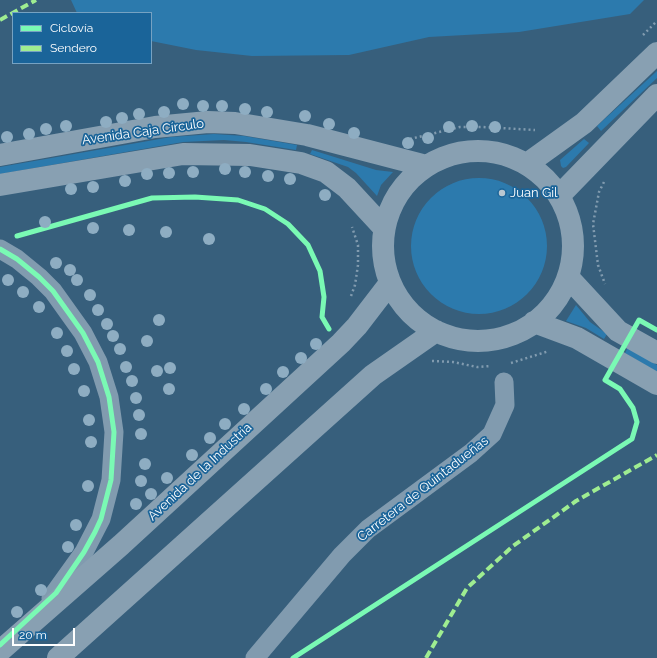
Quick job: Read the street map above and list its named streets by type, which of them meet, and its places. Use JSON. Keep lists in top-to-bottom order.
{
  "streets": {
    "main road": ["Avenida Caja Círculo", "Avenida de la Industria"],
    "street": ["Carretera de Quintadueñas"]
  },
  "places": ["Juan Gil"],
  "legend": ["Ciclovía", "Sendero"],
  "scale_bar": "20 m"
}
